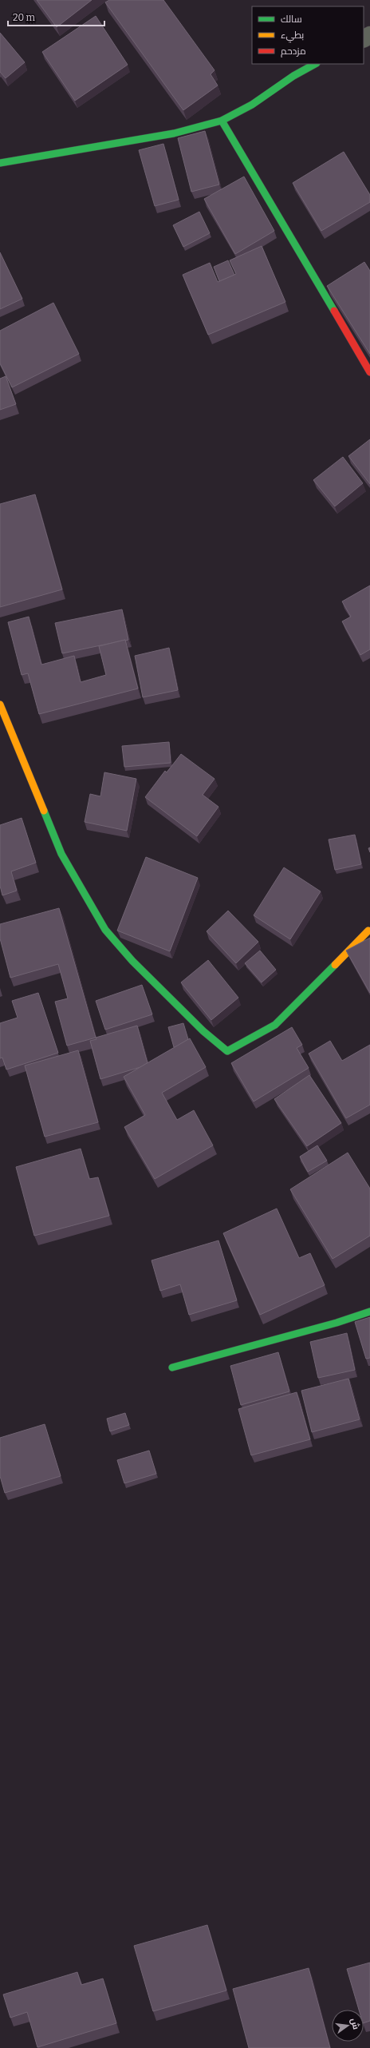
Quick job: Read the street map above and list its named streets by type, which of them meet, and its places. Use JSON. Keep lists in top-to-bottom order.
{
  "legend": ["سالك", "بطيء", "مزدحم"],
  "scale_bar": "20 m",
  "north": "right"
}
